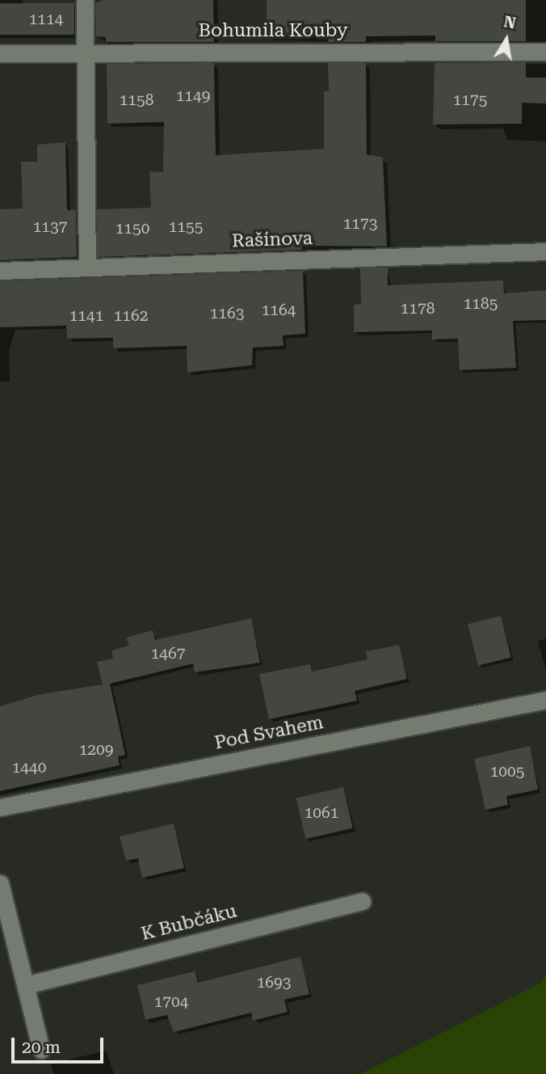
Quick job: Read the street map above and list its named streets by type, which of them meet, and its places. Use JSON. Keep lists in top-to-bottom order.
{
  "streets": {
    "street": [
      "Bohumila Kouby",
      "Rašínova",
      "Pod Svahem",
      "K Bubčáku"
    ]
  },
  "house_numbers": [
    "1114",
    "1149",
    "1158",
    "1175",
    "1173",
    "1137",
    "1155",
    "1150",
    "1185",
    "1178",
    "1164",
    "1163",
    "1141",
    "1162",
    "1467",
    "1209",
    "1440",
    "1005",
    "1061",
    "1693",
    "1704"
  ],
  "scale_bar": "20 m",
  "north": "top"
}
